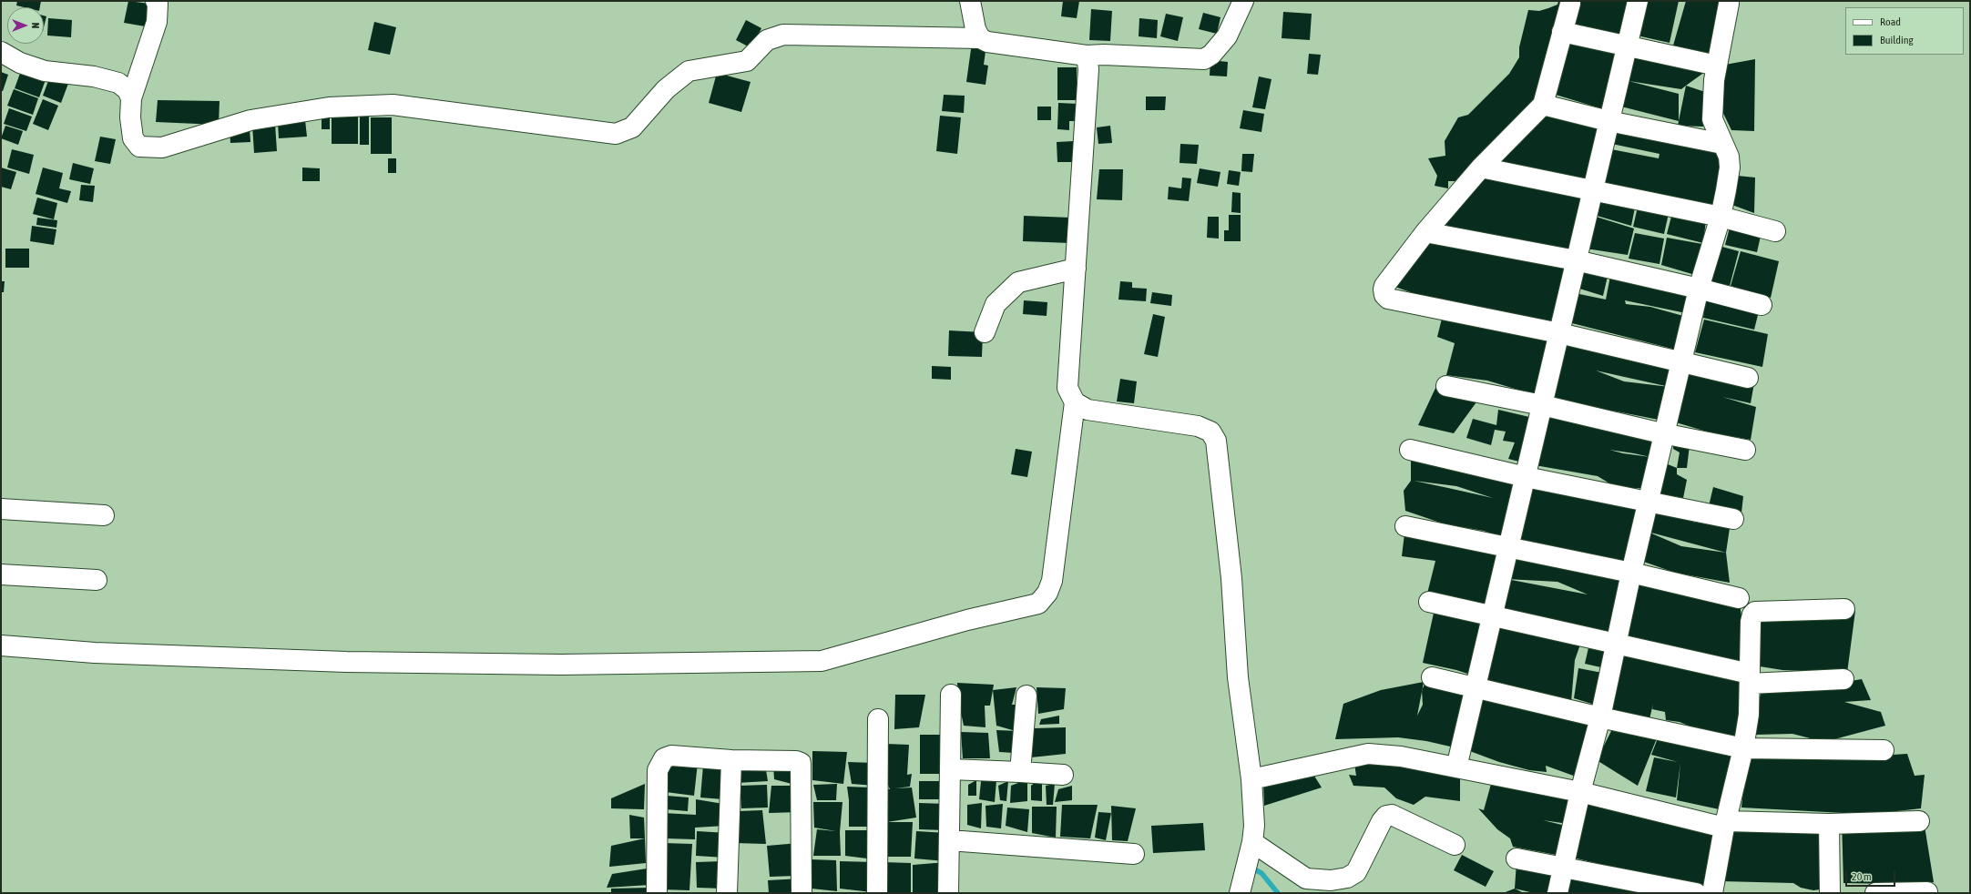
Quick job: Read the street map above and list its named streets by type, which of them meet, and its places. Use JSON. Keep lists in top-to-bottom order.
{
  "legend": ["Road", "Building"],
  "scale_bar": "20 m",
  "north": "right"
}
